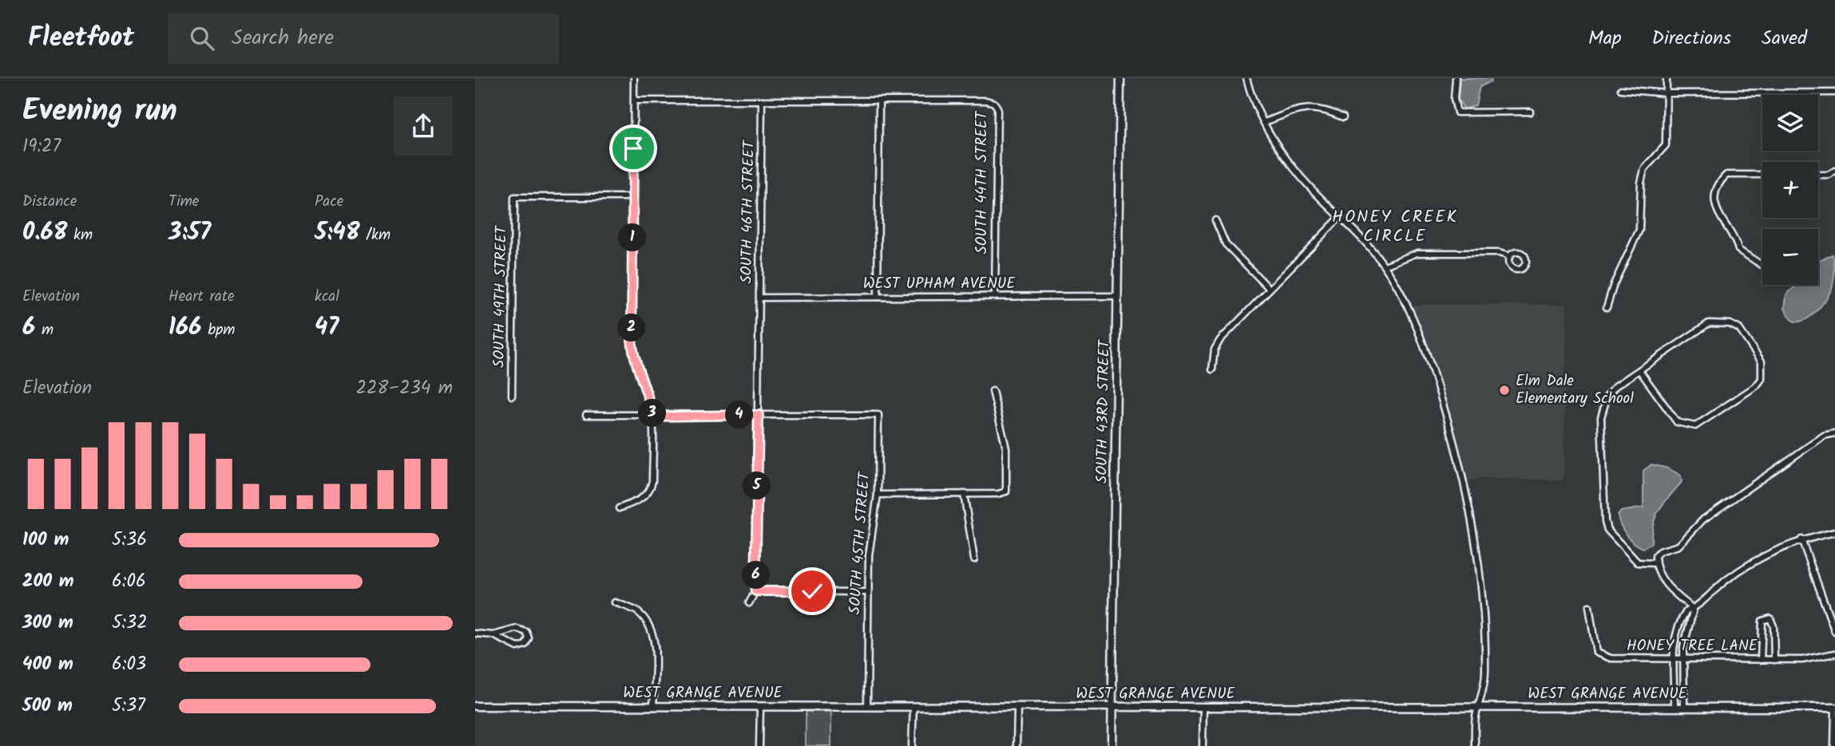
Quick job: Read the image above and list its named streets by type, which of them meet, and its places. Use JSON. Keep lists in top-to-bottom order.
{
  "streets": {
    "street": [
      "SOUTH 44TH STREET",
      "SOUTH 46TH STREET",
      "WEST UPHAM AVENUE",
      "SOUTH 49TH STREET",
      "SOUTH 43RD STREET",
      "SOUTH 45TH STREET",
      "HONEY TREE LANE",
      "WEST GRANGE AVENUE"
    ]
  },
  "crossings": [
    ["SOUTH 44TH STREET", "WEST UPHAM AVENUE"],
    ["SOUTH 46TH STREET", "WEST UPHAM AVENUE"],
    ["SOUTH 46TH STREET", "SOUTH 45TH STREET"],
    ["WEST UPHAM AVENUE", "SOUTH 43RD STREET"],
    ["SOUTH 43RD STREET", "WEST GRANGE AVENUE"],
    ["SOUTH 45TH STREET", "WEST GRANGE AVENUE"]
  ],
  "districts": ["HONEY CREEK CIRCLE"],
  "places": ["Elm Dale Elementary School"],
  "page": {
    "header": "Fleetfoot",
    "search": "Search here",
    "nav": ["Map", "Directions", "Saved"],
    "heading": ["Evening run", "19:27"],
    "map_buttons": ["+", "−"],
    "stats": [
      ["Distance", "0.68 km"],
      ["Time", "3:57"],
      ["Pace", "5:48 /km"],
      ["Elevation", "6 m"],
      ["Heart rate", "166 bpm"],
      ["kcal", "47"]
    ],
    "pins": [
      "1",
      "2",
      "3",
      "4",
      "5",
      "6"
    ],
    "chart": ["Elevation", "228–234 m"],
    "list": [
      {
        "name": "100 m",
        "note": "5:36"
      },
      {
        "name": "200 m",
        "note": "6:06"
      },
      {
        "name": "300 m",
        "note": "5:32"
      },
      {
        "name": "400 m",
        "note": "6:03"
      },
      {
        "name": "500 m",
        "note": "5:37"
      }
    ]
  }
}
